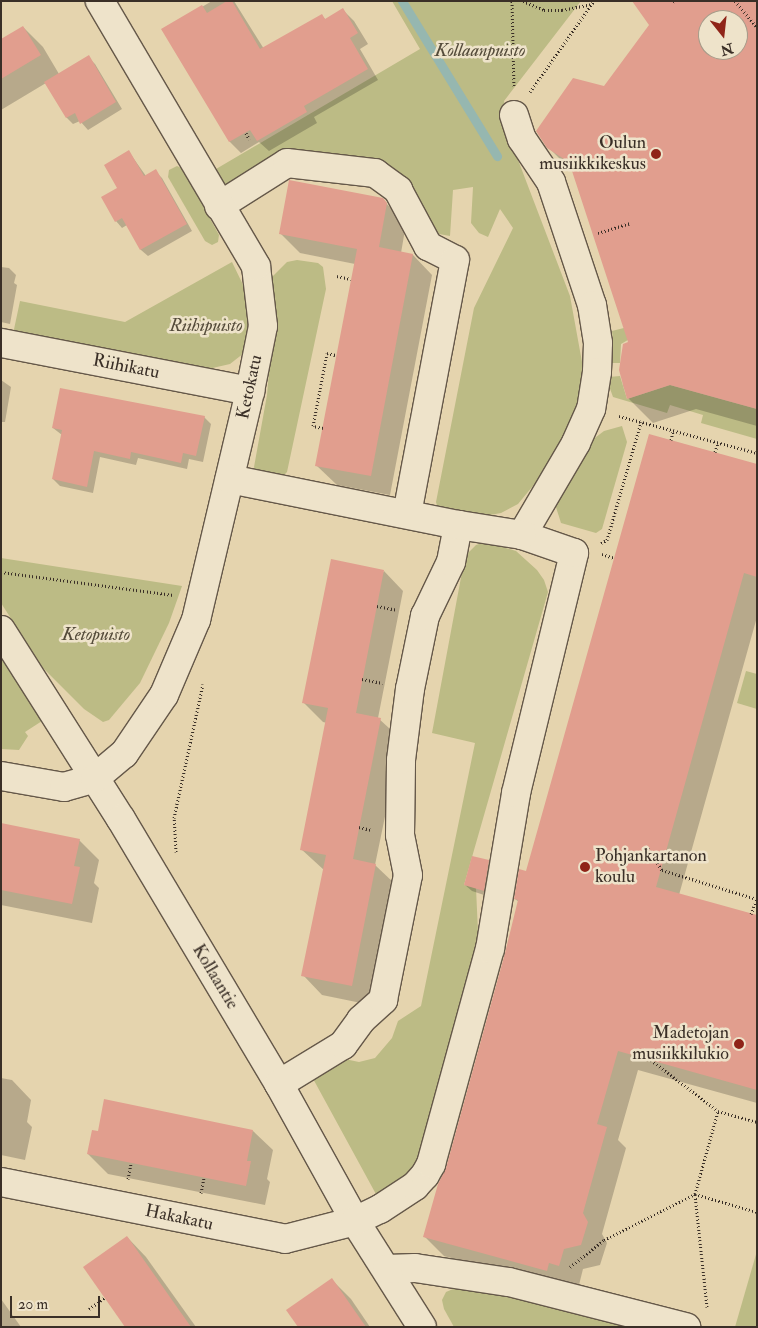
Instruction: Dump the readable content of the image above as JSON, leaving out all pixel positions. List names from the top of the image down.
{
  "streets": {
    "street": [
      "Riihikatu",
      "Ketokatu",
      "Kollaantie",
      "Hakakatu"
    ]
  },
  "crossings": [
    ["Riihikatu", "Ketokatu"],
    ["Ketokatu", "Kollaantie"],
    ["Kollaantie", "Hakakatu"]
  ],
  "parks": ["Kollaanpuisto", "Riihipuisto", "Ketopuisto"],
  "places": ["Oulun musiikkikeskus", "Pohjankartanon koulu", "Madetojan musiikkilukio"],
  "scale_bar": "20 m",
  "north": "bottom"
}
